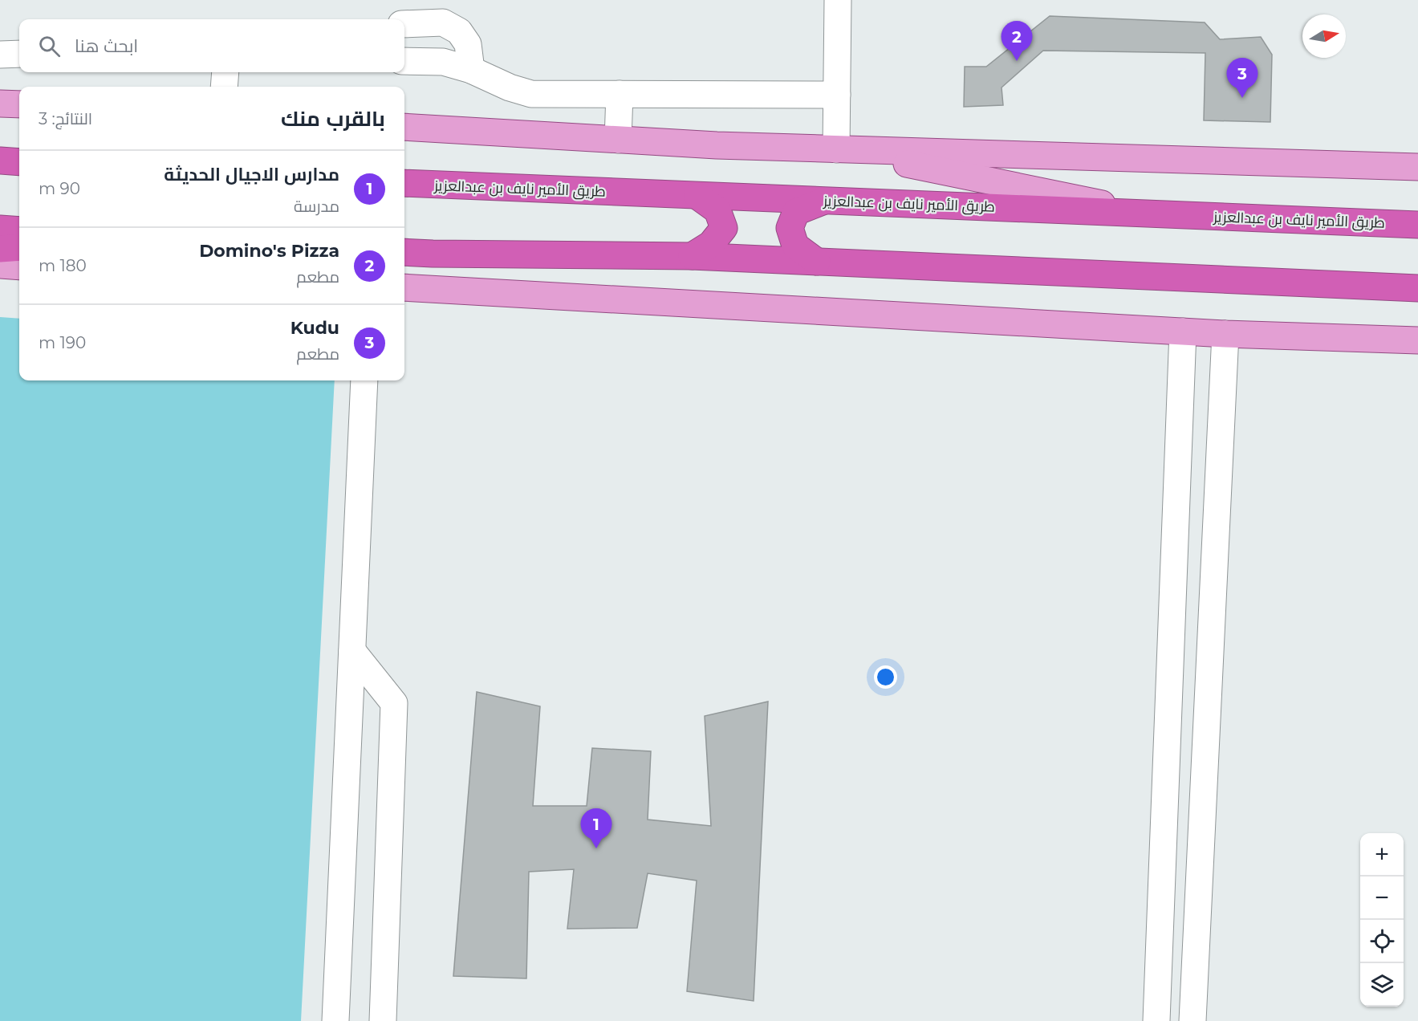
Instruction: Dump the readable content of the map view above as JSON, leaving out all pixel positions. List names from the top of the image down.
{
  "streets": {
    "highway": ["طريق الأمير نايف بن عبدالعزيز"]
  },
  "north": "right",
  "page": {
    "search": "ابحث هنا",
    "pins": ["2", "3", "1"],
    "heading": ["بالقرب منك", "النتائج: 3"],
    "list": [
      {
        "mark": "1",
        "name": "مدارس الاجيال الحديثة",
        "note": "مدرسة",
        "value": "90 m"
      },
      {
        "mark": "2",
        "name": "Domino's Pizza",
        "note": "مطعم",
        "value": "180 m"
      },
      {
        "mark": "3",
        "name": "Kudu",
        "note": "مطعم",
        "value": "190 m"
      }
    ],
    "map_buttons": ["+", "−"]
  }
}
